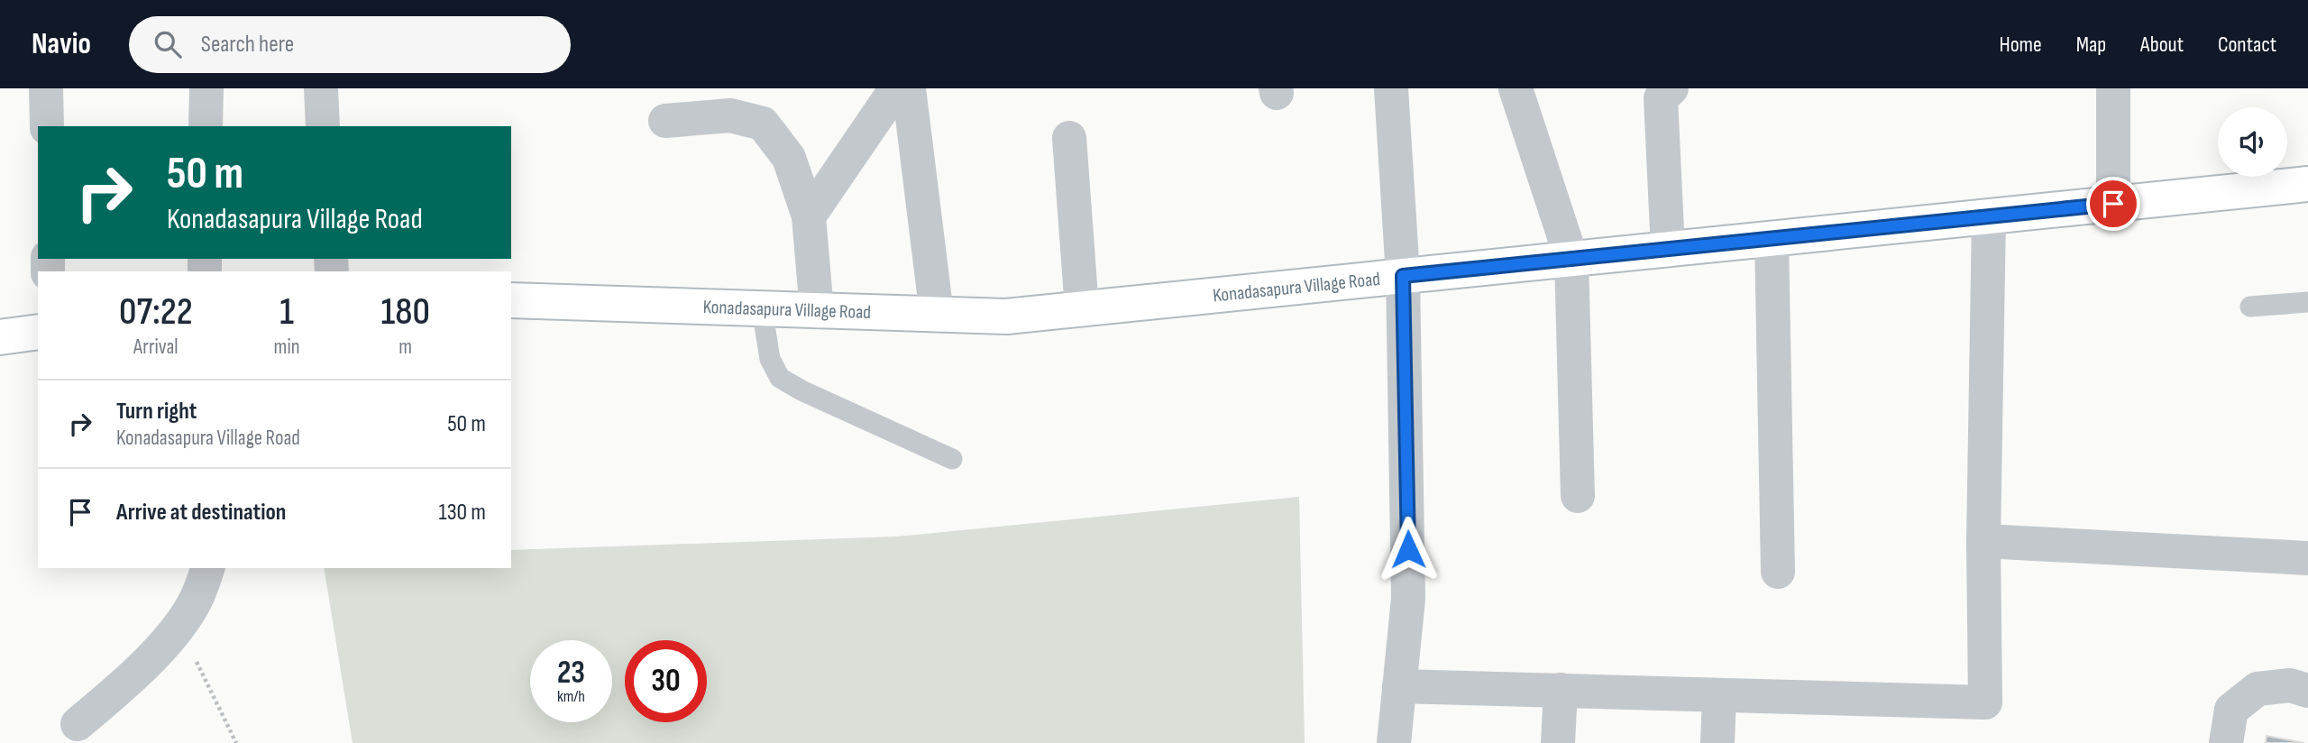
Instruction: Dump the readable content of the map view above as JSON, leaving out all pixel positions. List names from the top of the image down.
{
  "streets": {
    "street": ["Konadasapura Village Road"]
  },
  "page": {
    "header": "Navio",
    "search": "Search here",
    "nav": [
      "Home",
      "Map",
      "About",
      "Contact"
    ],
    "turn": ["50 m", "Konadasapura Village Road"],
    "eta": [
      "07:22",
      "Arrival",
      "1",
      "min",
      "180",
      "m"
    ],
    "list": [
      {
        "name": "Turn right",
        "note": "Konadasapura Village Road",
        "value": "50 m"
      },
      {
        "name": "Arrive at destination",
        "value": "130 m"
      }
    ],
    "speed": "23 km/h",
    "limit": "30"
  }
}
